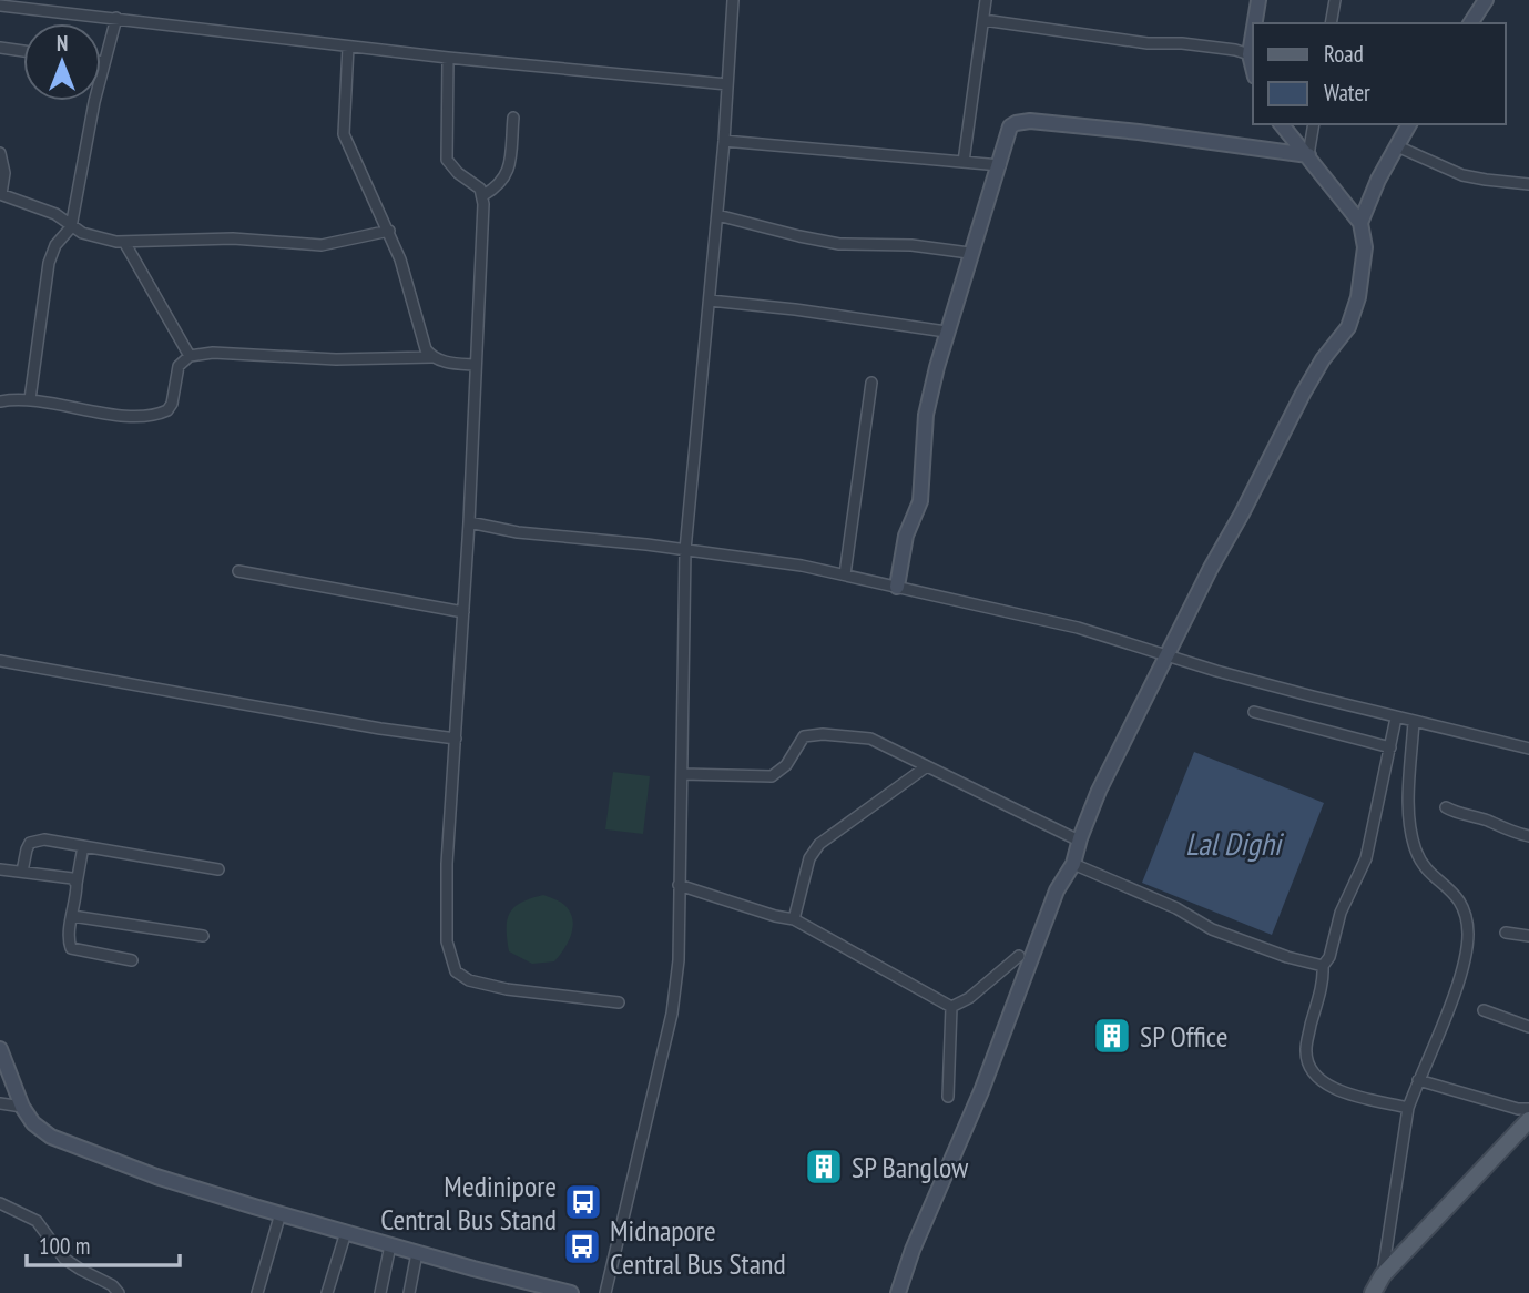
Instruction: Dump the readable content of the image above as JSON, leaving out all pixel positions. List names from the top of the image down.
{
  "water": ["Lal Dighi"],
  "places": {
    "building": ["SP Office", "SP Banglow"],
    "bus stop": ["Medinipore Central Bus Stand", "Midnapore Central Bus Stand"]
  },
  "legend": ["Road", "Water"],
  "scale_bar": "100 m",
  "north": "top"
}
